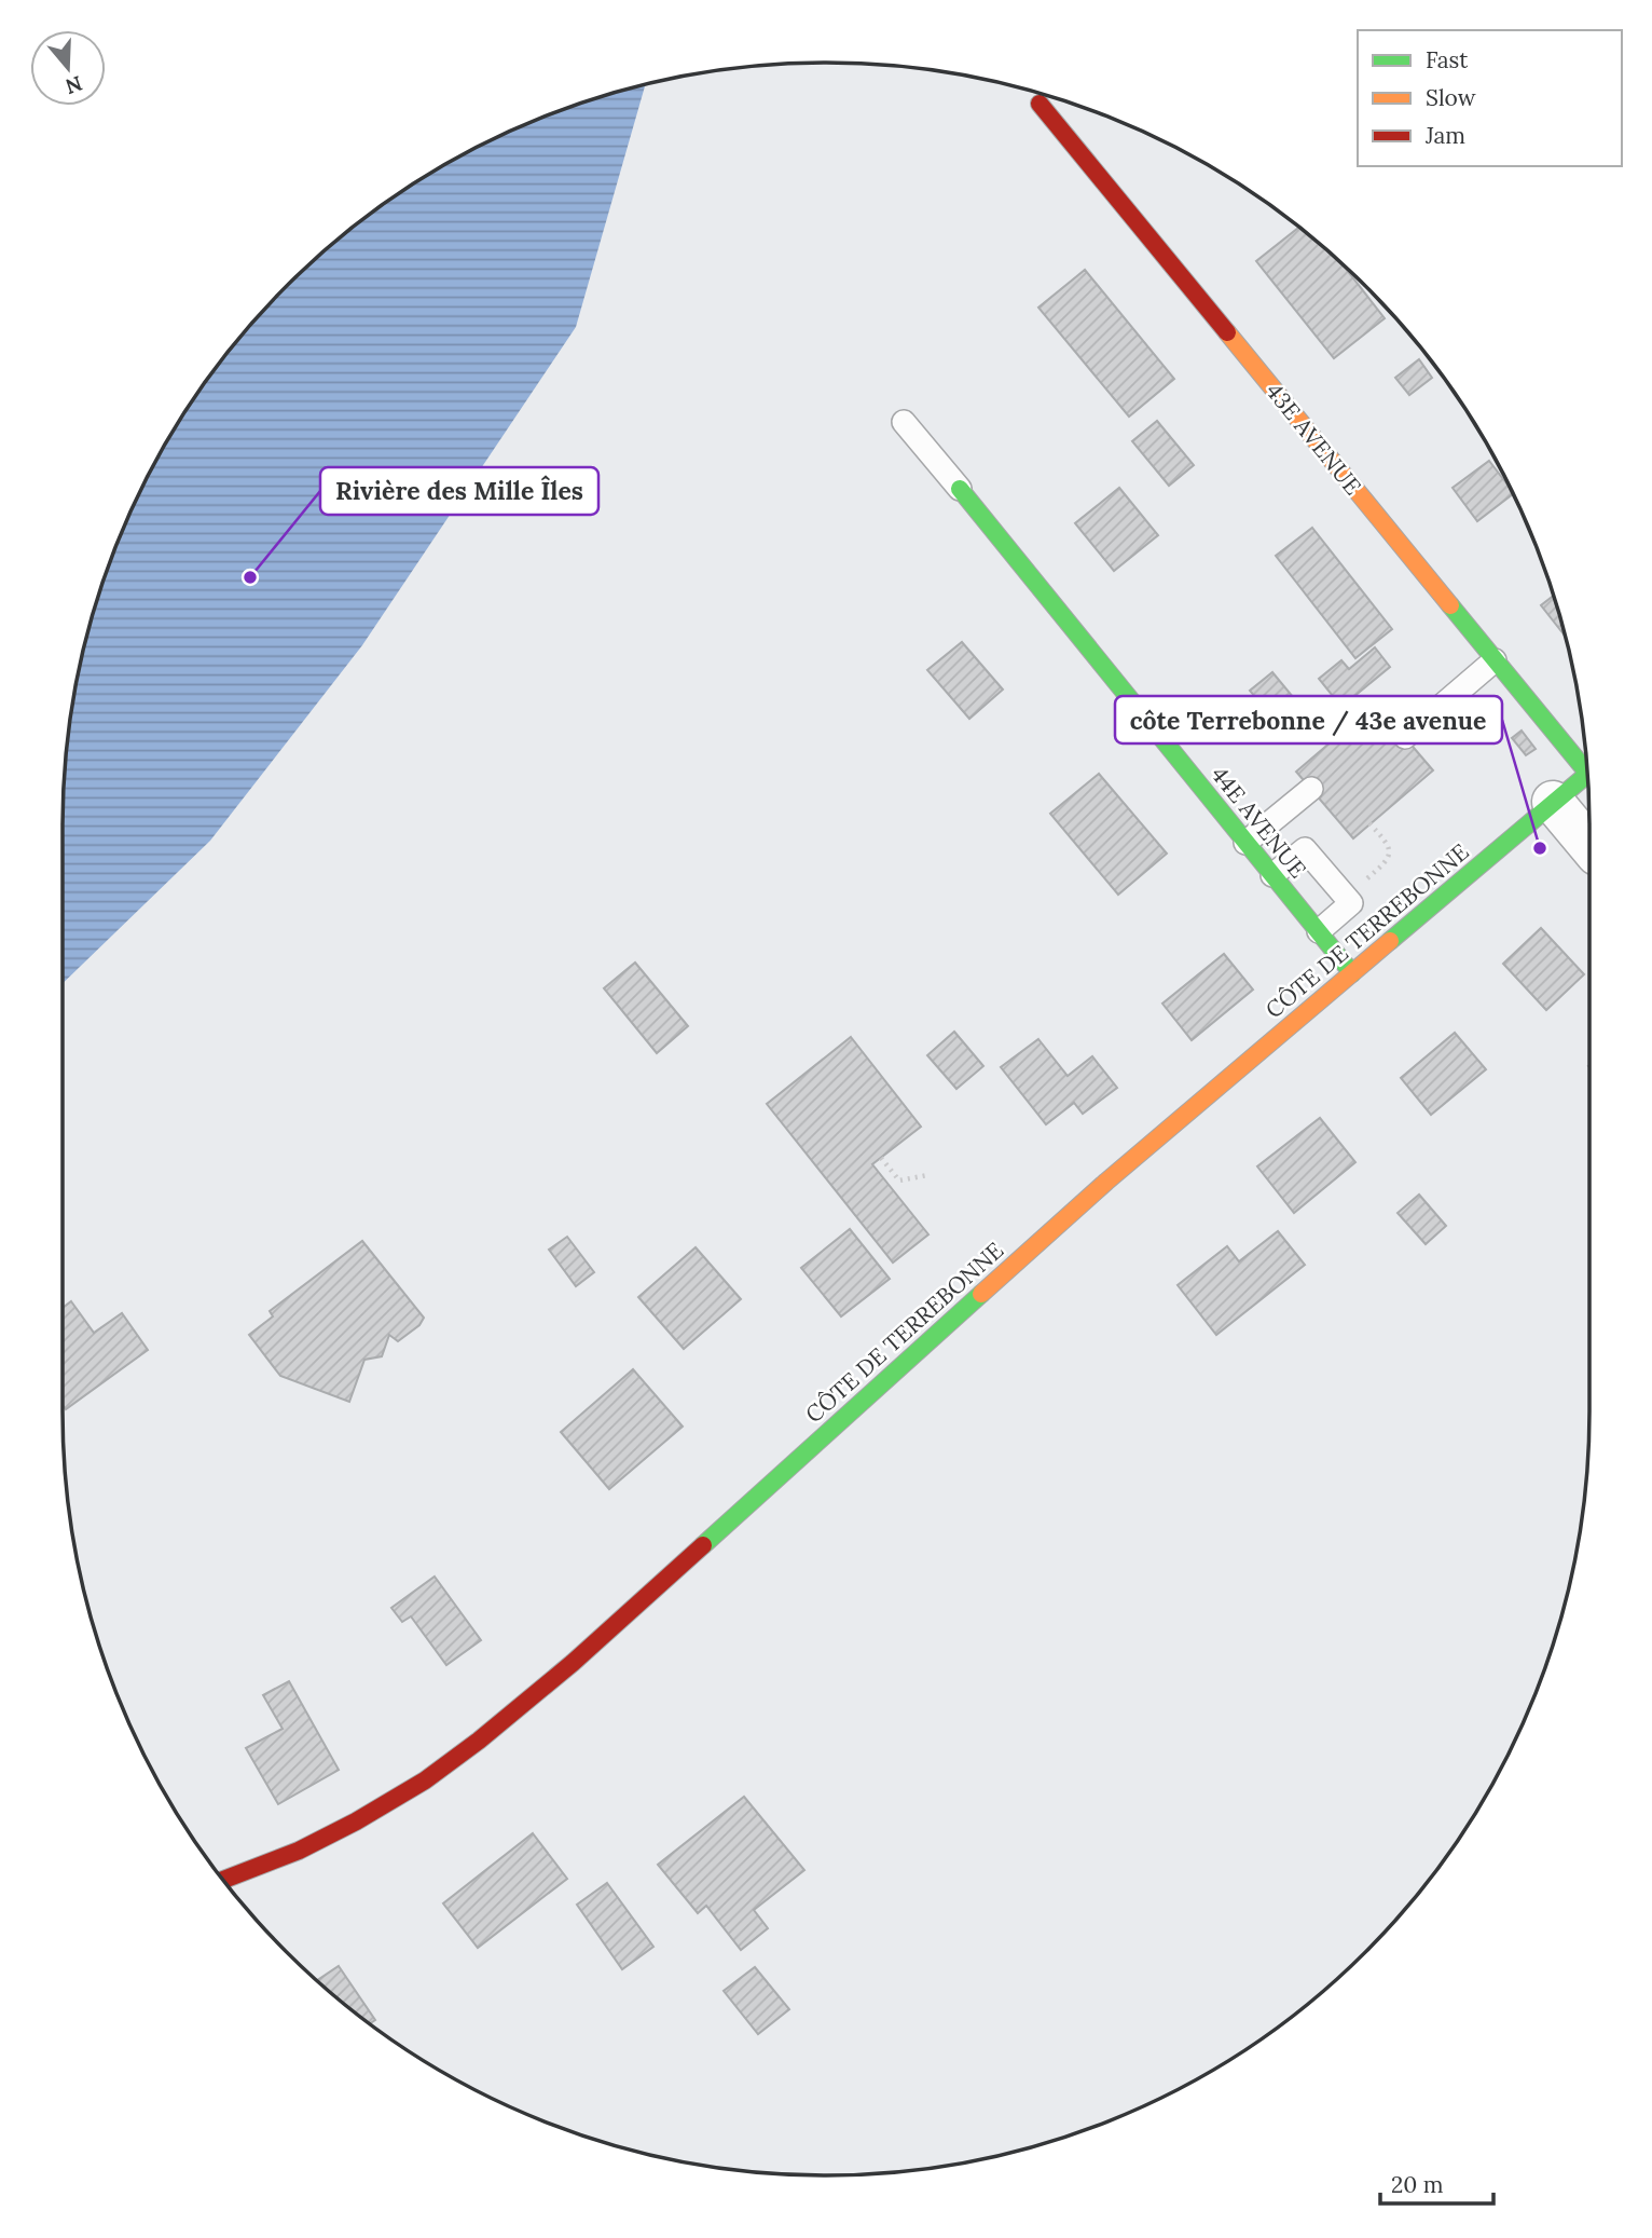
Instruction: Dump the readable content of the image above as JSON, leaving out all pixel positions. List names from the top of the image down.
{
  "streets": {
    "main road": ["43E AVENUE", "44E AVENUE", "CÔTE DE TERREBONNE"]
  },
  "crossings": [
    ["44E AVENUE", "CÔTE DE TERREBONNE"]
  ],
  "places": ["Rivière des Mille Îles", "côte Terrebonne / 43e avenue"],
  "legend": ["Fast", "Slow", "Jam"],
  "scale_bar": "20 m",
  "north": "bottom"
}
